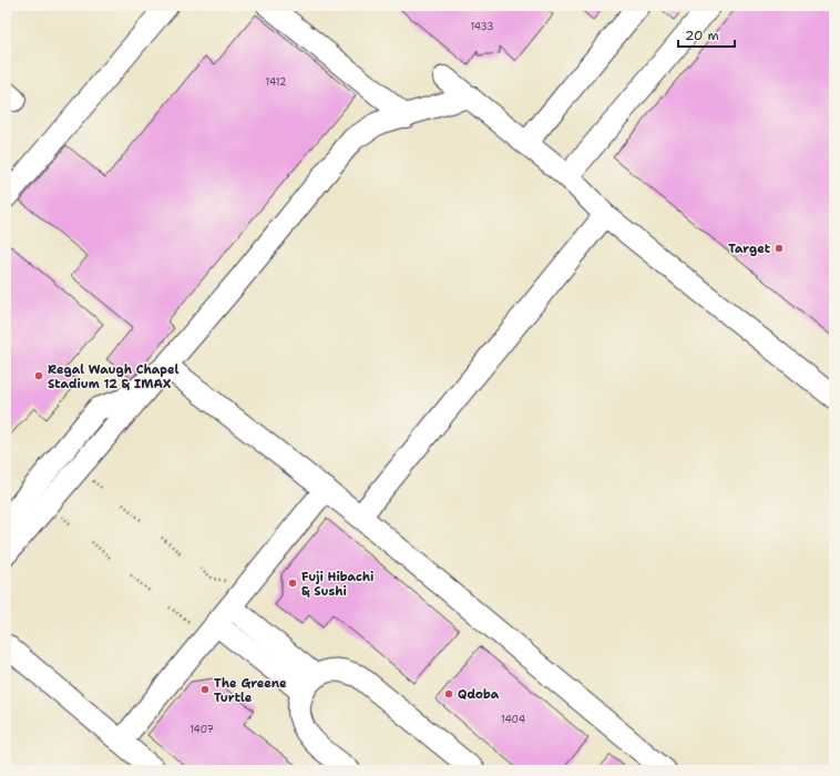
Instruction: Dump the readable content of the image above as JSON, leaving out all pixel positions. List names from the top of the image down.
{
  "places": [
    "Target",
    "Regal Waugh Chapel Stadium 12 & IMAX",
    "Fuji Hibachi & Sushi",
    "The Greene Turtle",
    "Qdoba"
  ],
  "house_numbers": [
    "1433",
    "1412",
    "1404",
    "1407"
  ],
  "scale_bar": "20 m"
}
